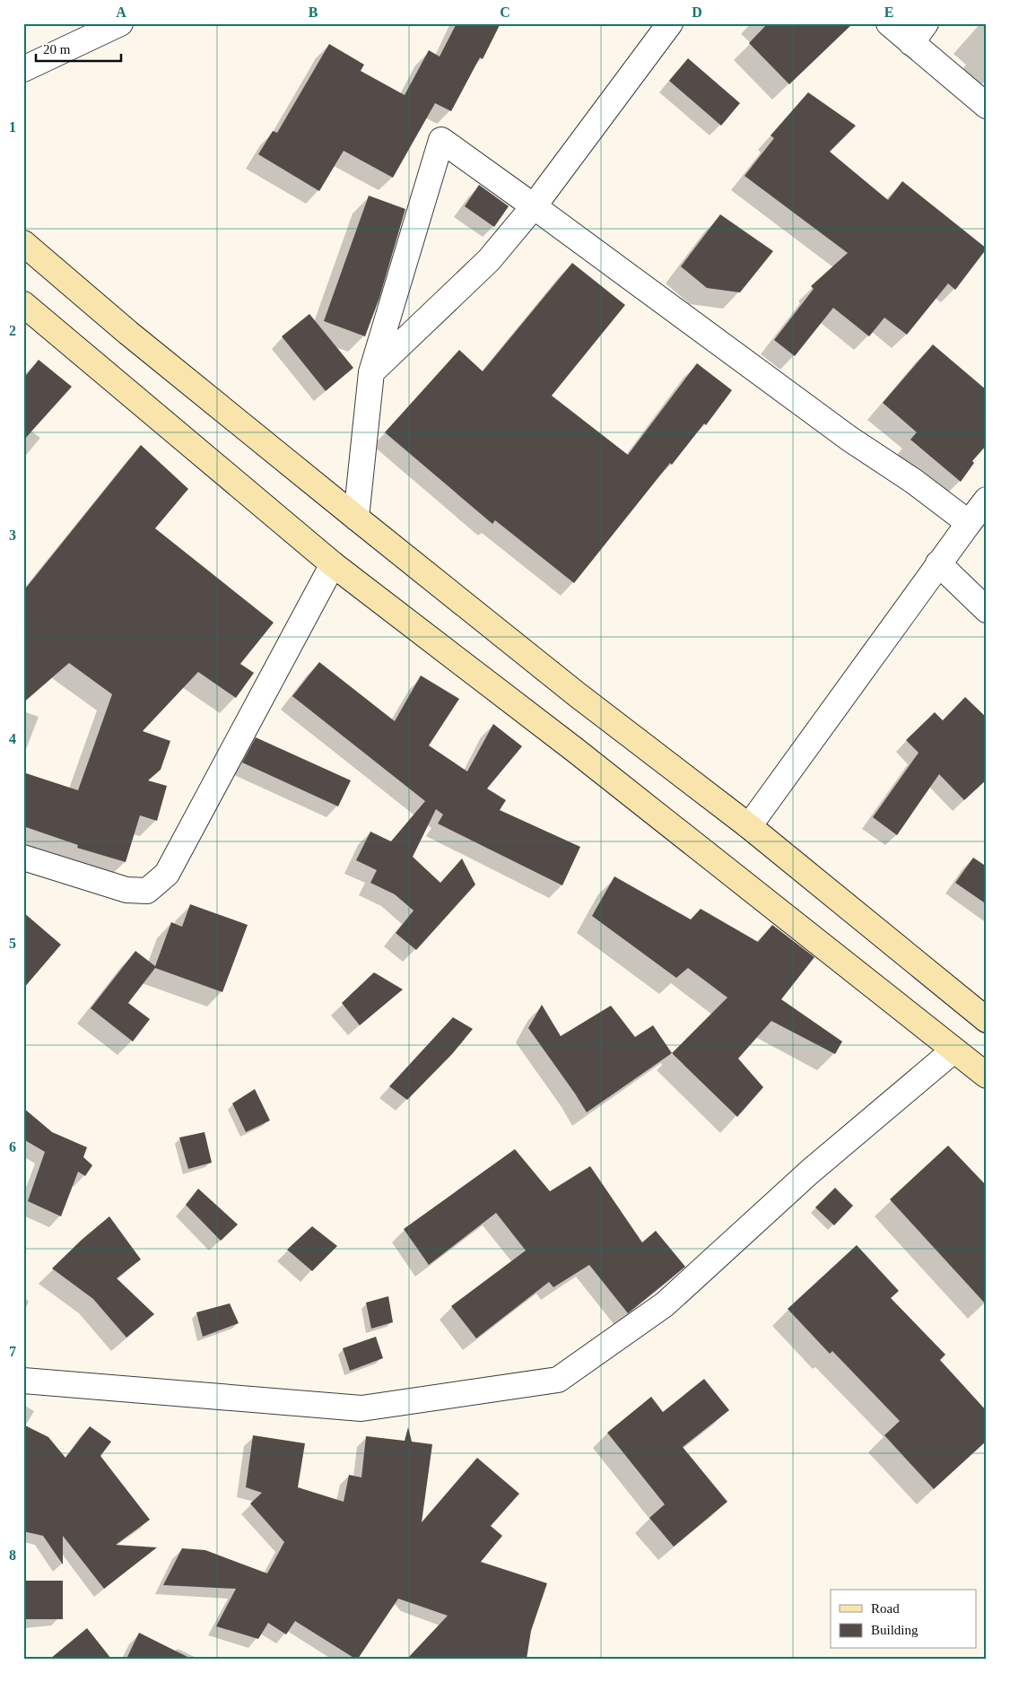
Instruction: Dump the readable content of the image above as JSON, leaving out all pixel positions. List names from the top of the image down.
{
  "legend": ["Road", "Building"],
  "scale_bar": "20 m",
  "grid": {
    "columns": [
      "A",
      "B",
      "C",
      "D",
      "E"
    ],
    "rows": [
      "1",
      "2",
      "3",
      "4",
      "5",
      "6",
      "7",
      "8"
    ]
  }
}
